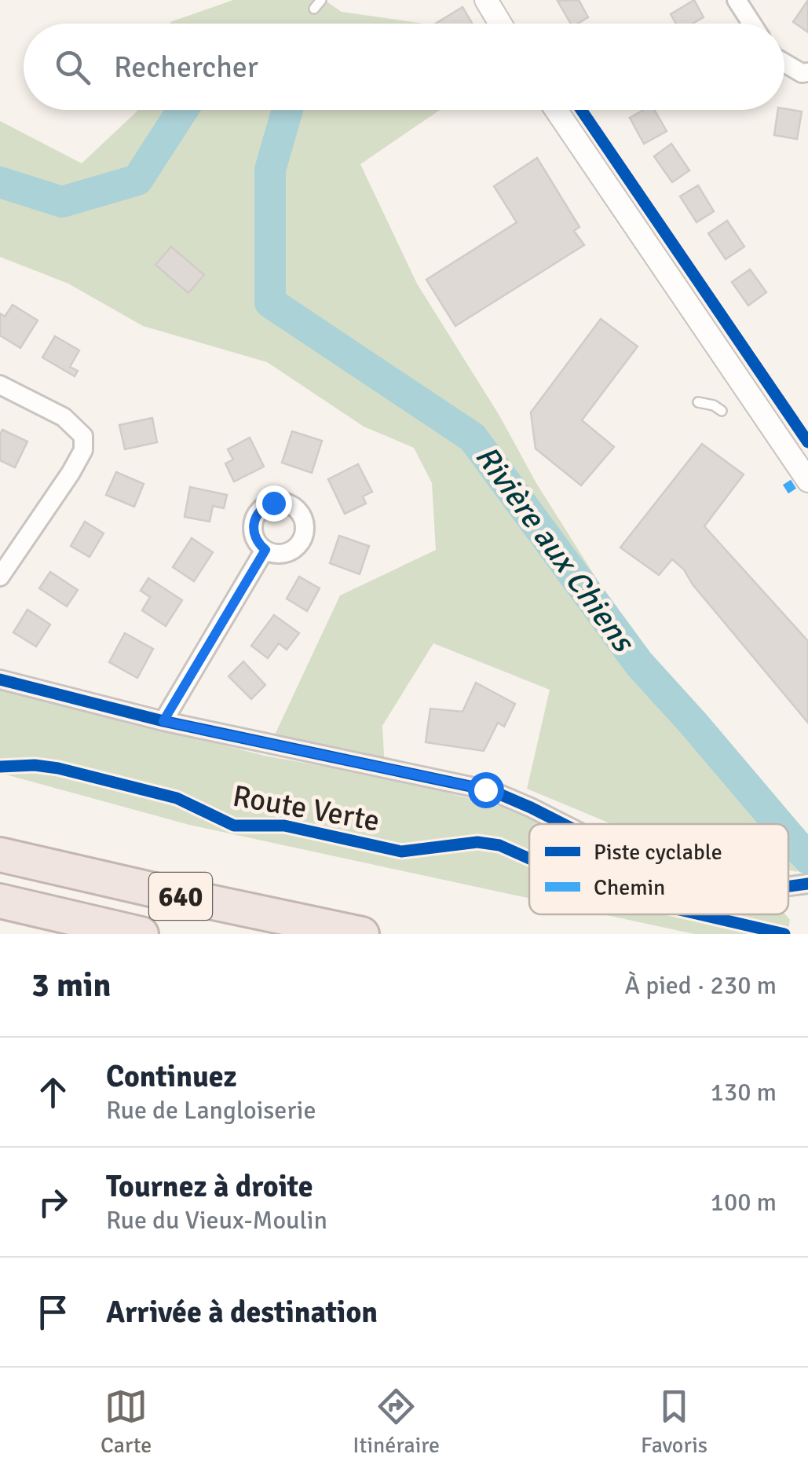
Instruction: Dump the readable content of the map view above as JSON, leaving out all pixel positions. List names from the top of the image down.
{
  "streets": {
    "highway": ["640"],
    "cycle path": ["Route Verte"]
  },
  "water": ["Rivière aux Chiens"],
  "legend": ["Piste cyclable", "Chemin"],
  "page": {
    "search": "Rechercher",
    "heading": ["3 min", "À pied · 230 m"],
    "list": [
      ["Continuez", "Rue de Langloiserie", "130 m"],
      ["Tournez à droite", "Rue du Vieux-Moulin", "100 m"],
      "Arrivée à destination"
    ],
    "nav": ["Carte", "Itinéraire", "Favoris"]
  }
}
